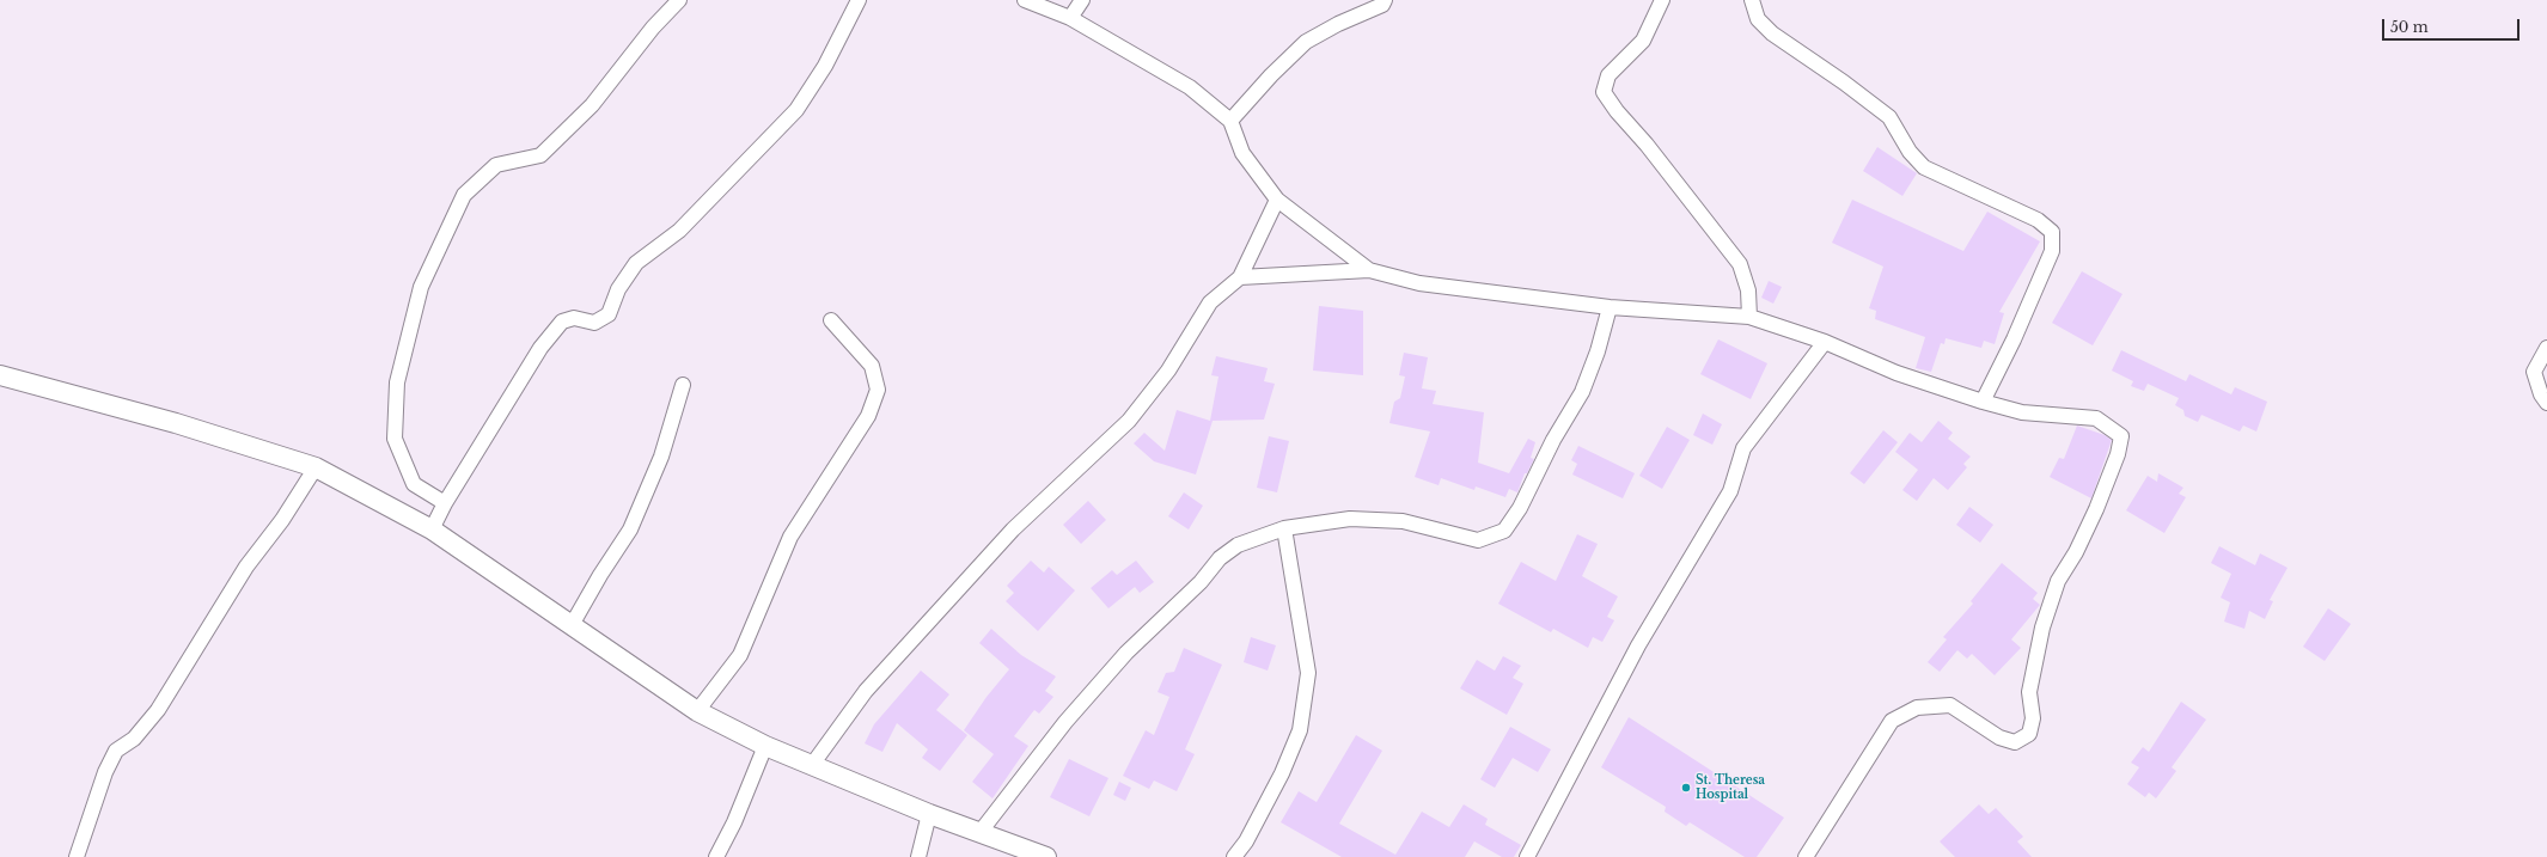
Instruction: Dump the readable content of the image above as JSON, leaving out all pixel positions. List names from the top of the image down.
{
  "places": ["St. Theresa Hospital"],
  "scale_bar": "50 m"
}
